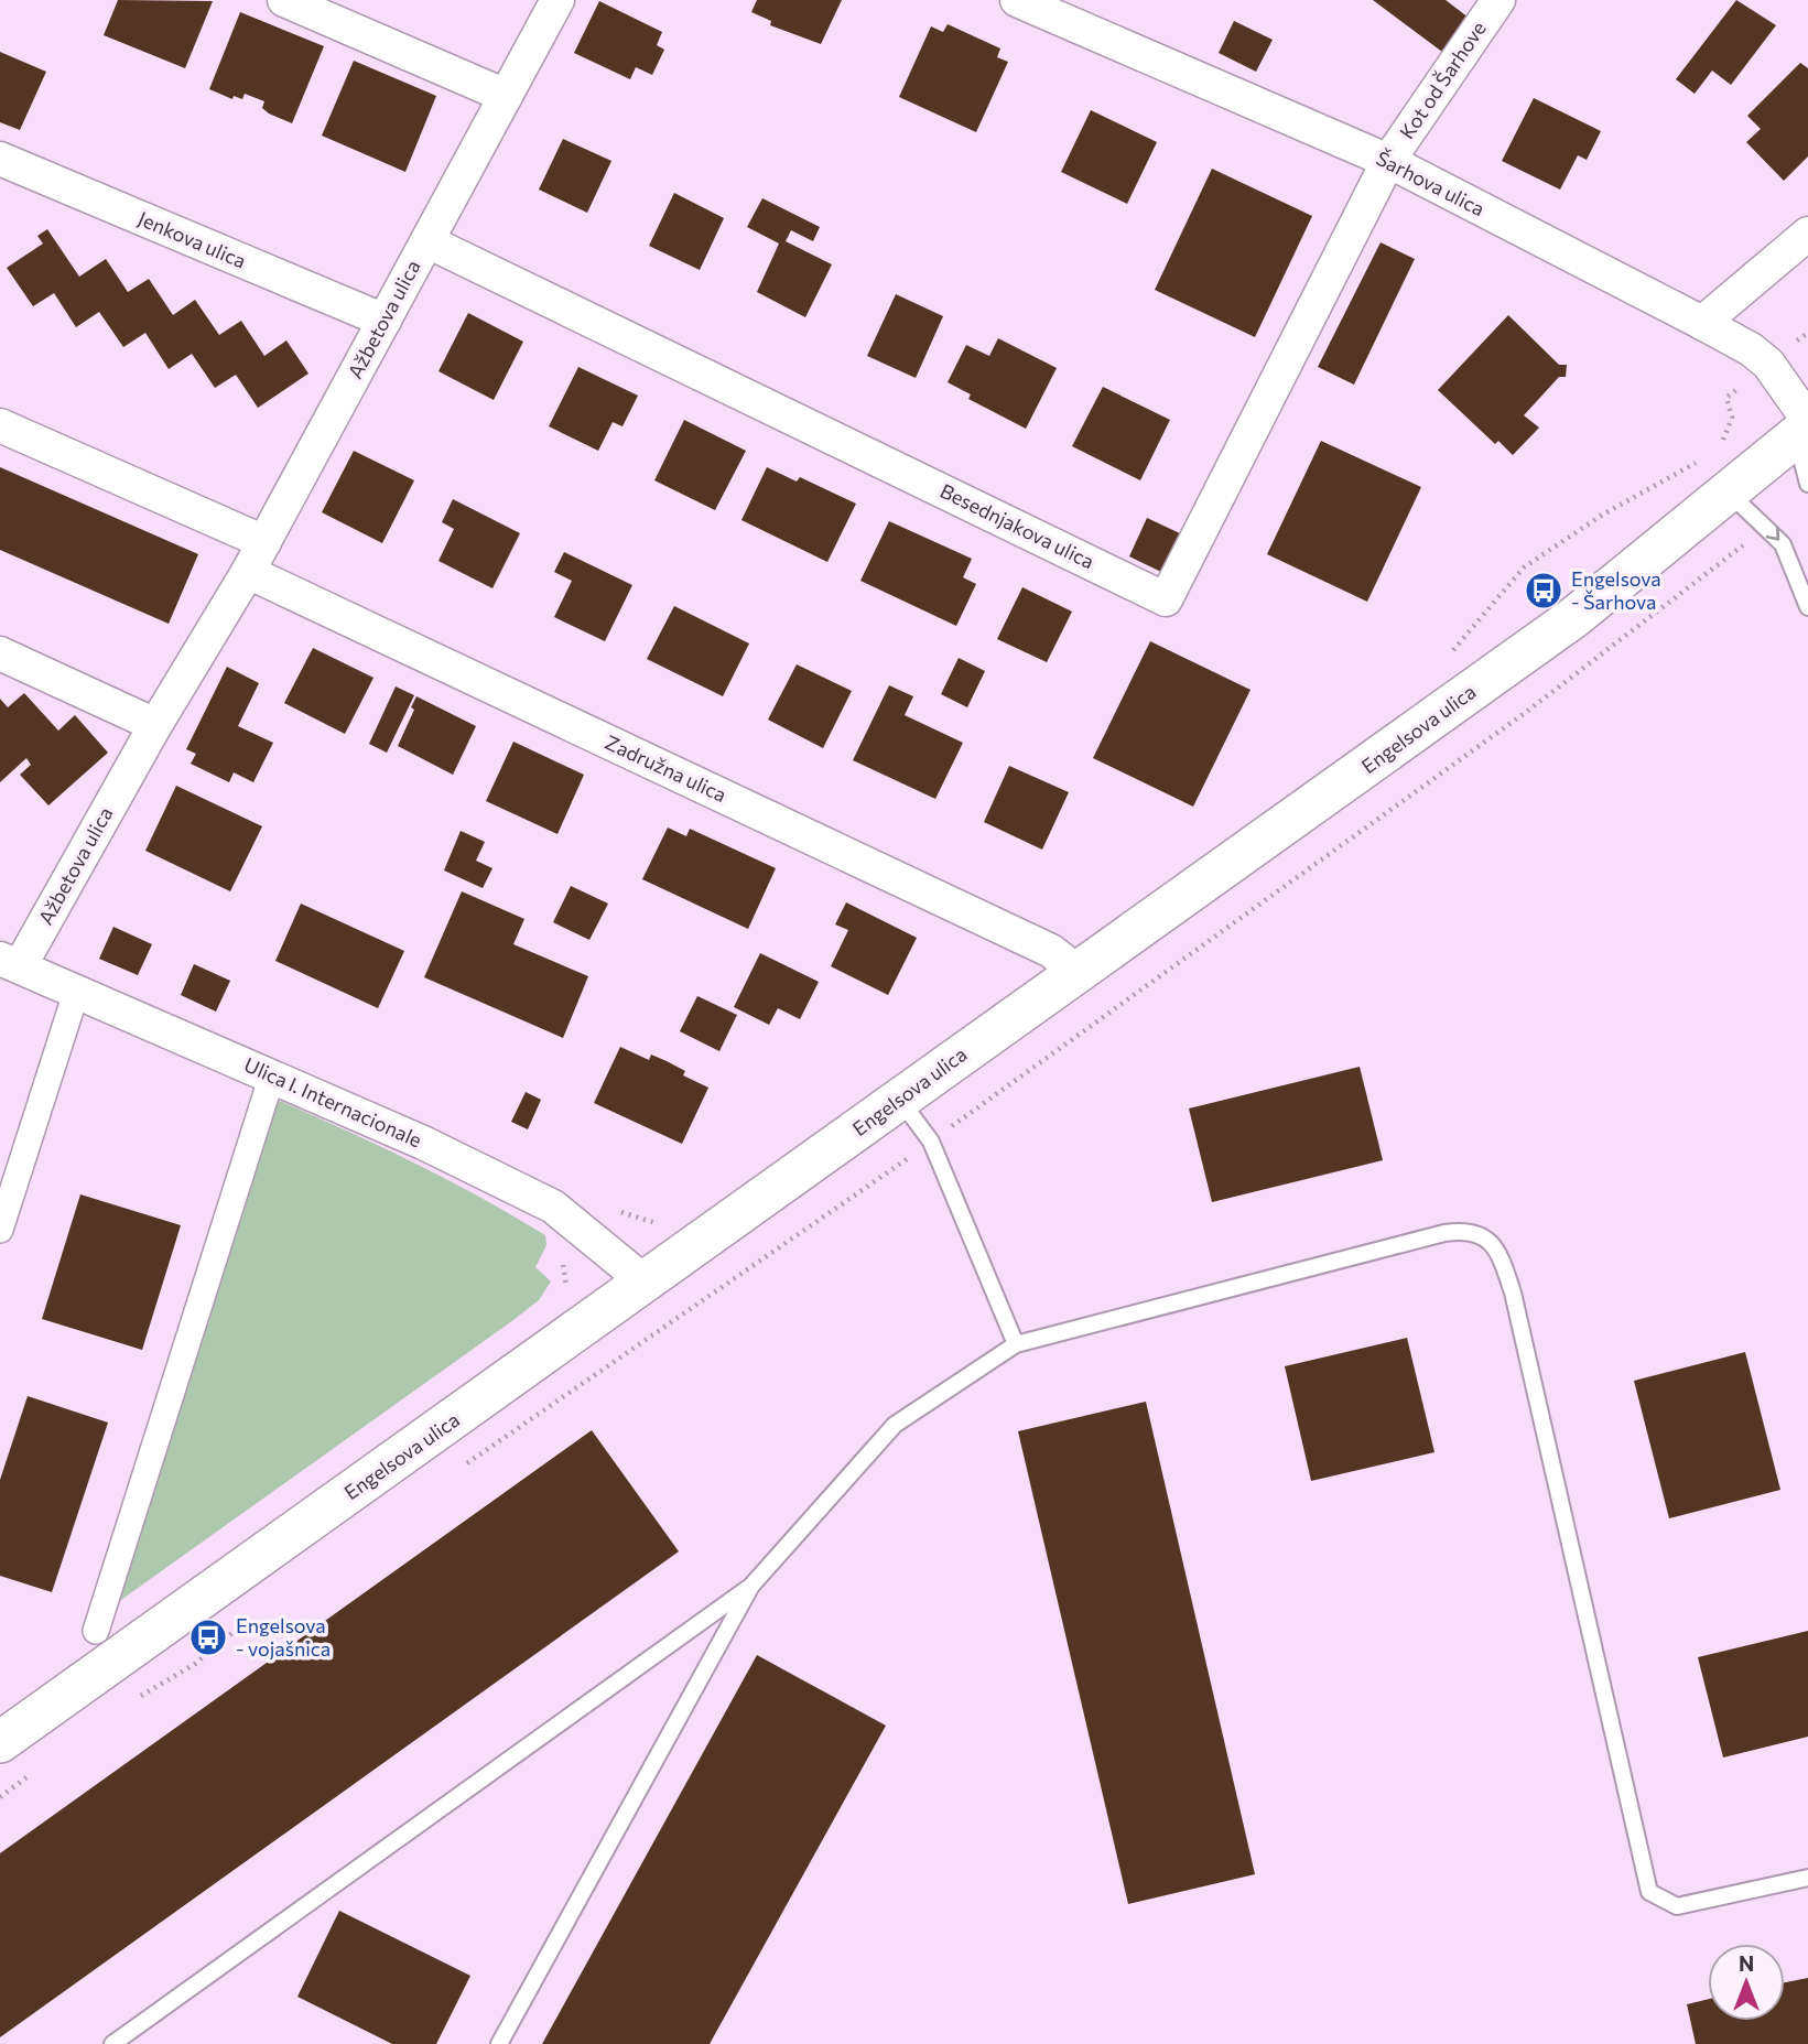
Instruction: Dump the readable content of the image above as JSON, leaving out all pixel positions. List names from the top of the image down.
{
  "streets": {
    "street": [
      "Kot od Šarhove",
      "Šarhova ulica",
      "Jenkova ulica",
      "Ažbetova ulica",
      "Besednjakova ulica",
      "Engelsova ulica",
      "Zadružna ulica",
      "Ulica I. Internacionale"
    ]
  },
  "crossings": [
    ["Kot od Šarhove", "Šarhova ulica"],
    ["Kot od Šarhove", "Besednjakova ulica"],
    ["Šarhova ulica", "Besednjakova ulica"],
    ["Šarhova ulica", "Engelsova ulica"],
    ["Jenkova ulica", "Ažbetova ulica"],
    ["Ažbetova ulica", "Besednjakova ulica"],
    ["Ažbetova ulica", "Zadružna ulica"],
    ["Ažbetova ulica", "Ulica I. Internacionale"],
    ["Engelsova ulica", "Zadružna ulica"],
    ["Engelsova ulica", "Ulica I. Internacionale"]
  ],
  "places": {
    "bus stop": ["Engelsova - Šarhova", "Engelsova - vojašnica"]
  },
  "north": "top"
}
